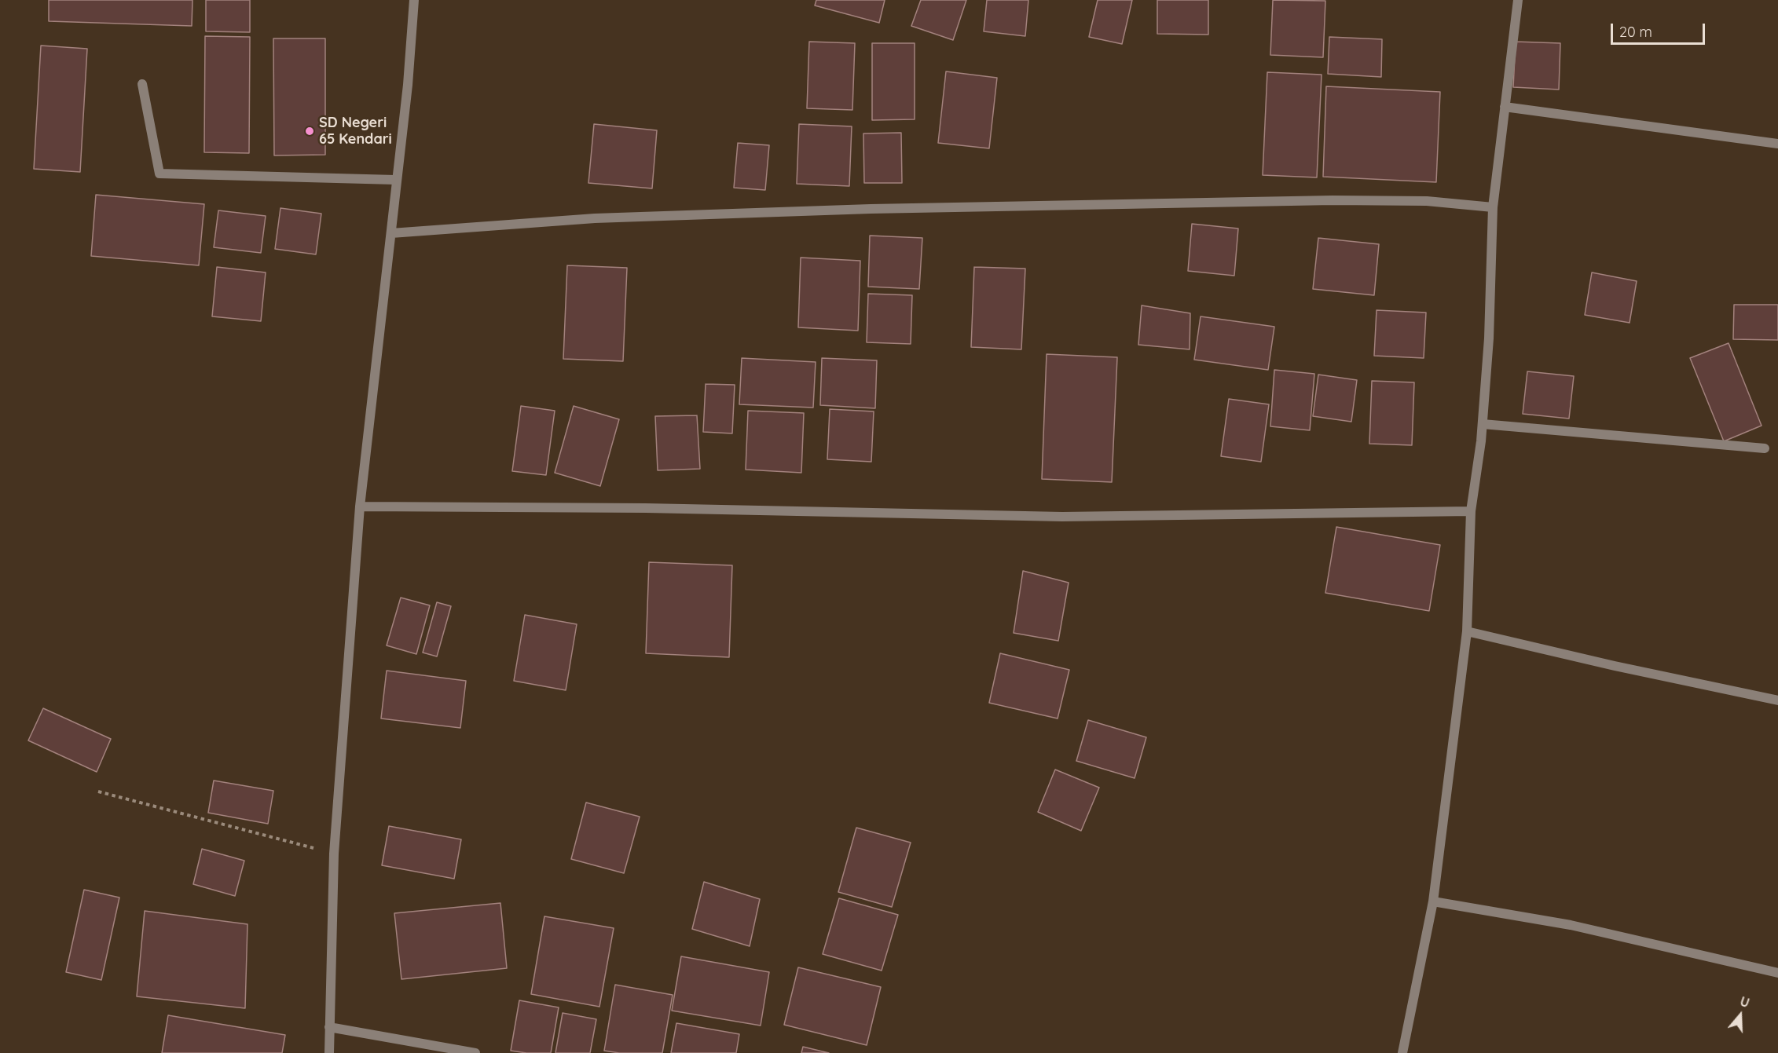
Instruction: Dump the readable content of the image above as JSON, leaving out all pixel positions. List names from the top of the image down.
{
  "places": ["SD Negeri 65 Kendari"],
  "scale_bar": "20 m",
  "north": "top"
}
